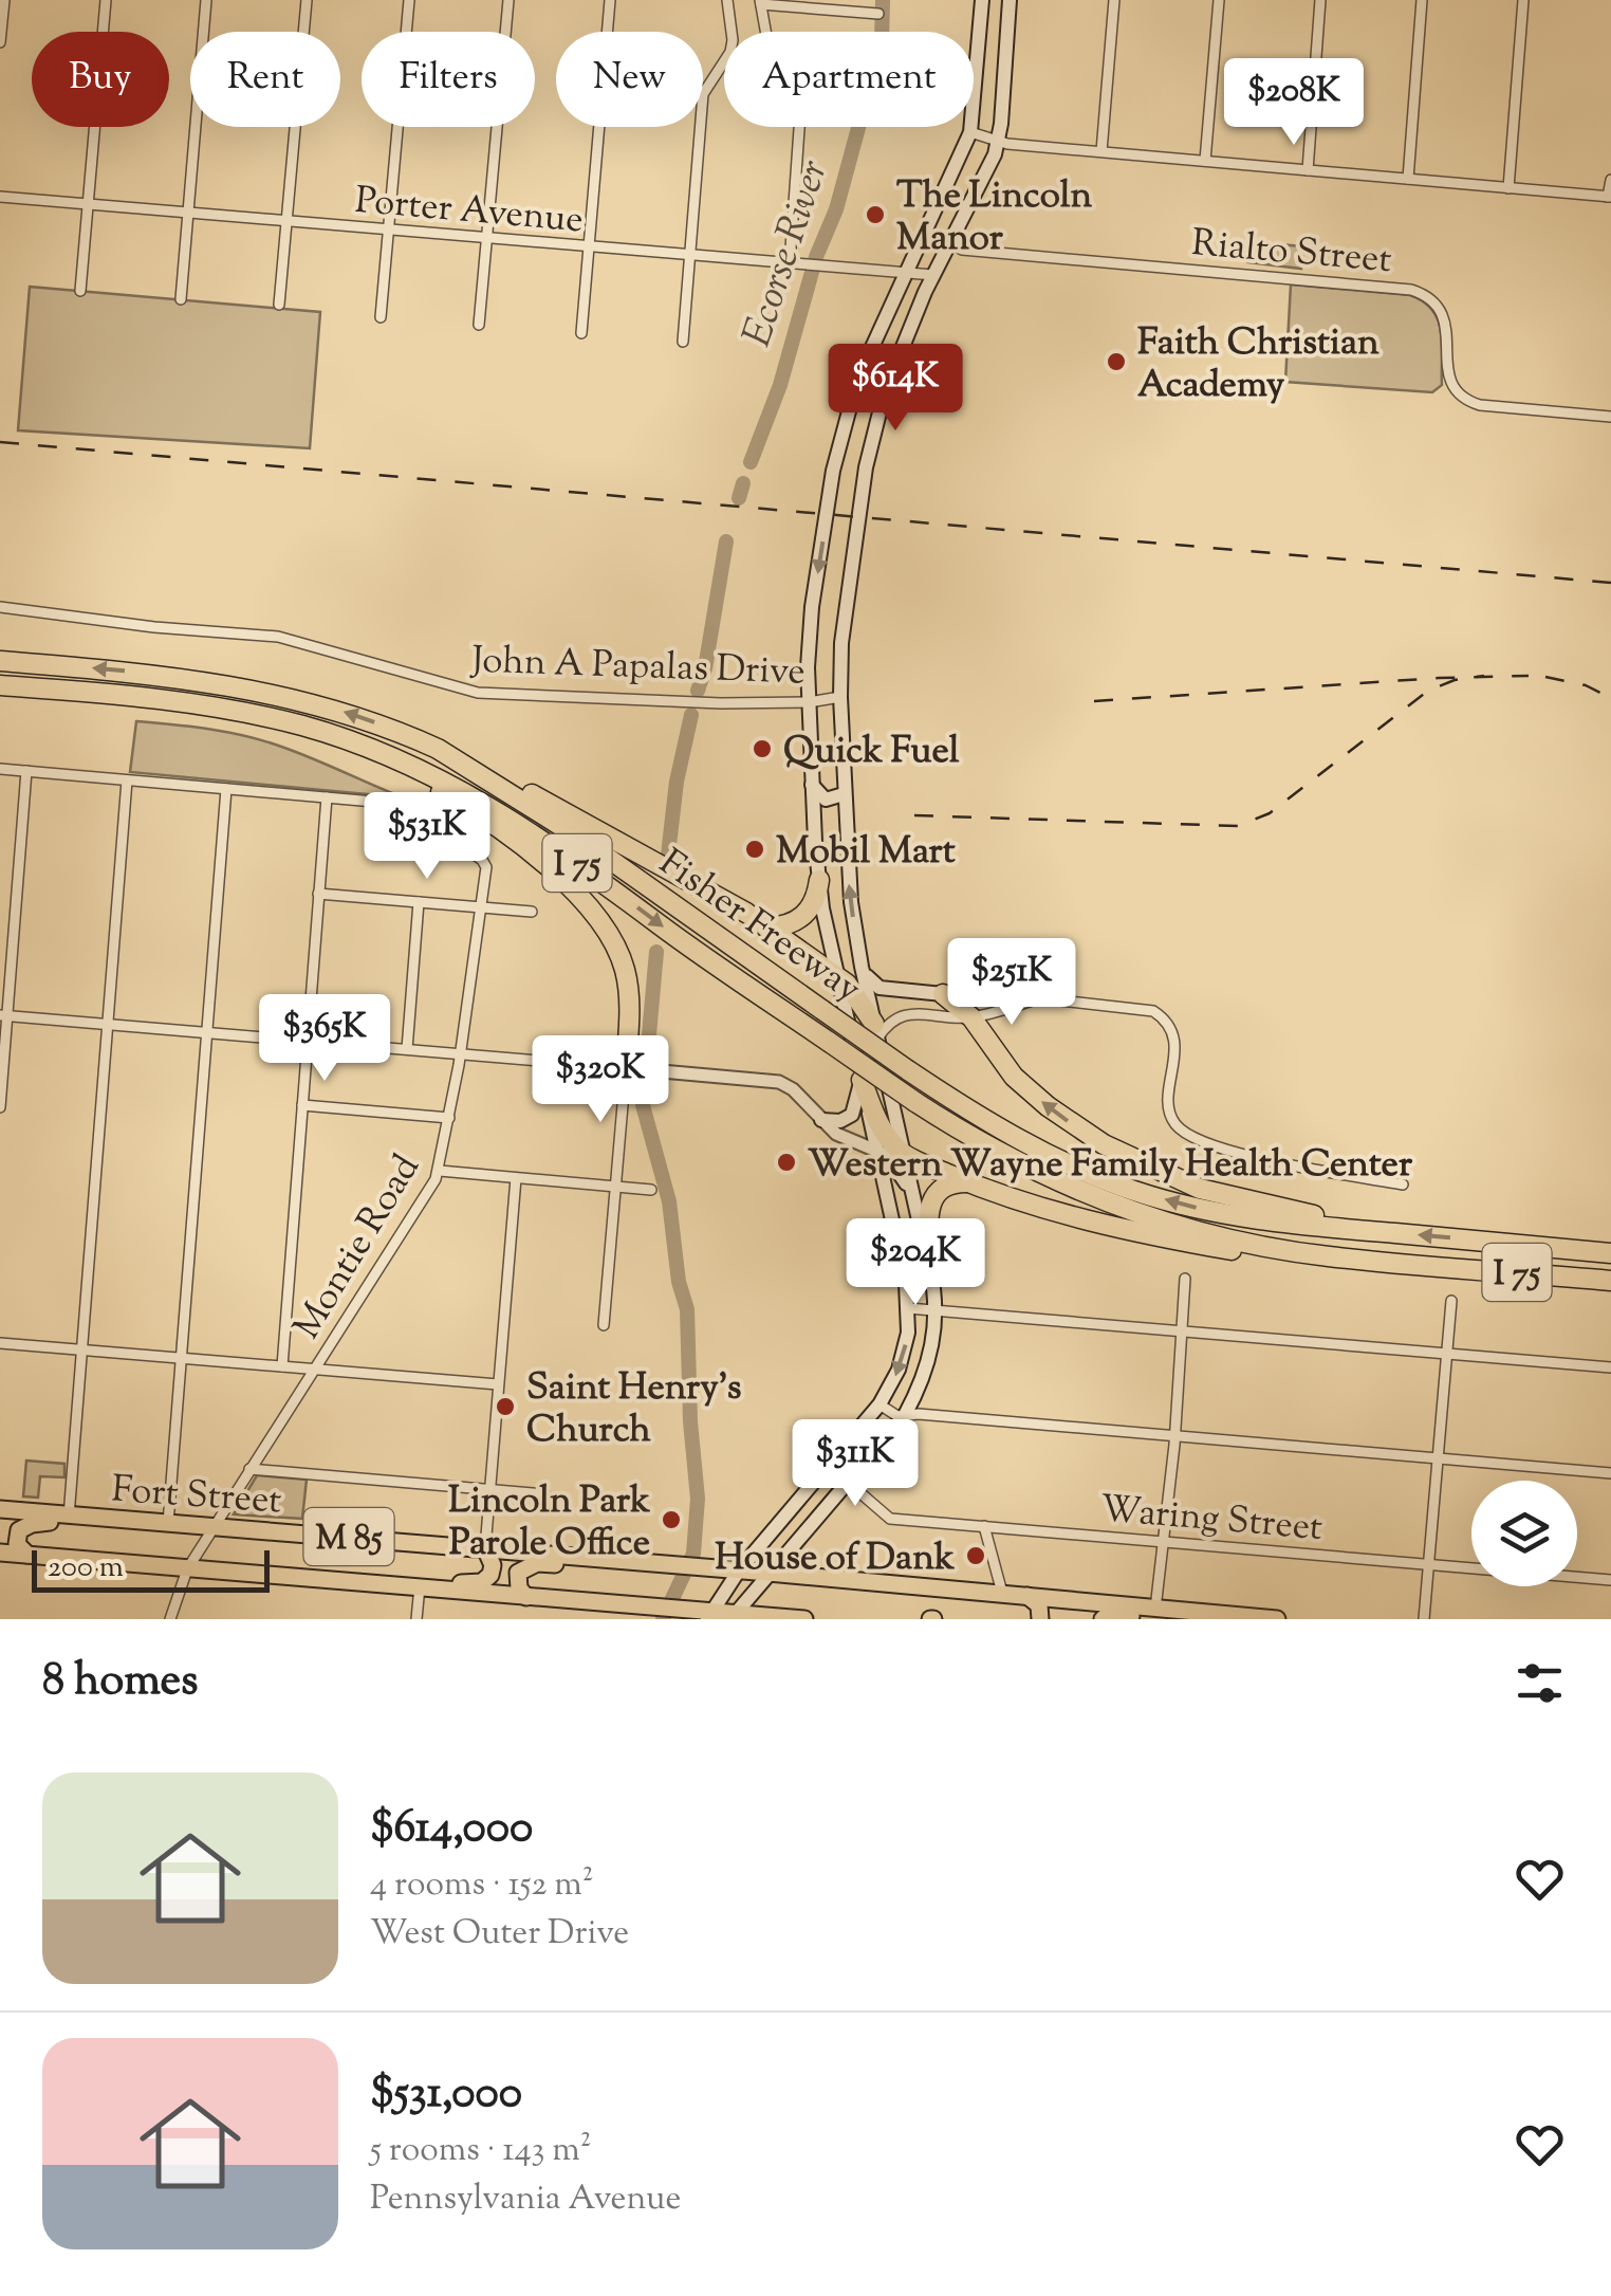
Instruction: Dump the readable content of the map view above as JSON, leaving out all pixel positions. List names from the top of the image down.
{
  "streets": {
    "highway": ["I 75", "Fisher Freeway"],
    "main road": ["Fort Street", "M 85"],
    "street": [
      "Porter Avenue",
      "Rialto Street",
      "John A Papalas Drive",
      "Montie Road",
      "Waring Street"
    ]
  },
  "crossings": [
    ["Montie Road", "Fort Street"],
    ["Fort Street", "M 85"]
  ],
  "water": ["Ecorse River"],
  "places": [
    "The Lincoln Manor",
    "Faith Christian Academy",
    "Quick Fuel",
    "Mobil Mart",
    "Western Wayne Family Health Center",
    "Saint Henry's Church",
    "Lincoln Park Parole Office",
    "House of Dank"
  ],
  "scale_bar": "200 m",
  "page": {
    "chip": [
      "Buy",
      "Rent",
      "Filters",
      "New",
      "Apartment"
    ],
    "price": [
      "$208K",
      "$614K",
      "$531K",
      "$251K",
      "$365K",
      "$320K",
      "$204K",
      "$311K"
    ],
    "scale": "200 m",
    "heading": "8 homes",
    "list": [
      {
        "name": "$614,000",
        "note": "4 rooms · 152 m² · West Outer Drive"
      },
      {
        "name": "$531,000",
        "note": "5 rooms · 143 m² · Pennsylvania Avenue"
      }
    ]
  }
}
